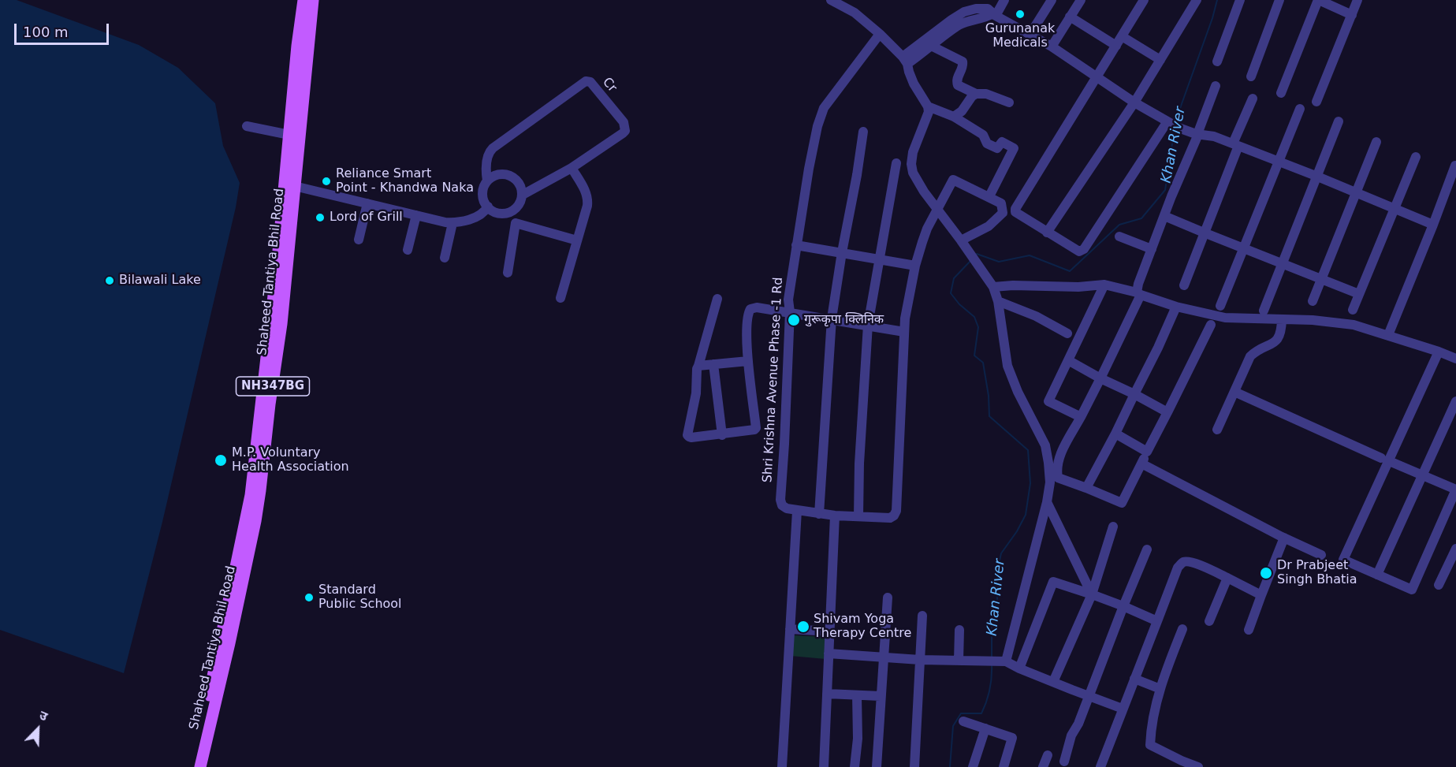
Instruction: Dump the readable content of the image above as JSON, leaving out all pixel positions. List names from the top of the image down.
{
  "streets": {
    "main road": ["Shaheed Tantiya Bhil Road", "NH347BG"],
    "street": ["Cr", "Shri Krishna Avenue Phase -1 Rd"]
  },
  "water": ["Khan River"],
  "places": [
    "Gurunanak Medicals",
    "Reliance Smart Point - Khandwa Naka",
    "Lord of Grill",
    "Bilawali Lake",
    "गुरूकृपा क्लिनिक",
    "M.P. Voluntary Health Association",
    "Dr Prabjeet Singh Bhatia",
    "Standard Public School",
    "Shivam Yoga Therapy Centre"
  ],
  "scale_bar": "100 m",
  "north": "top right"
}
